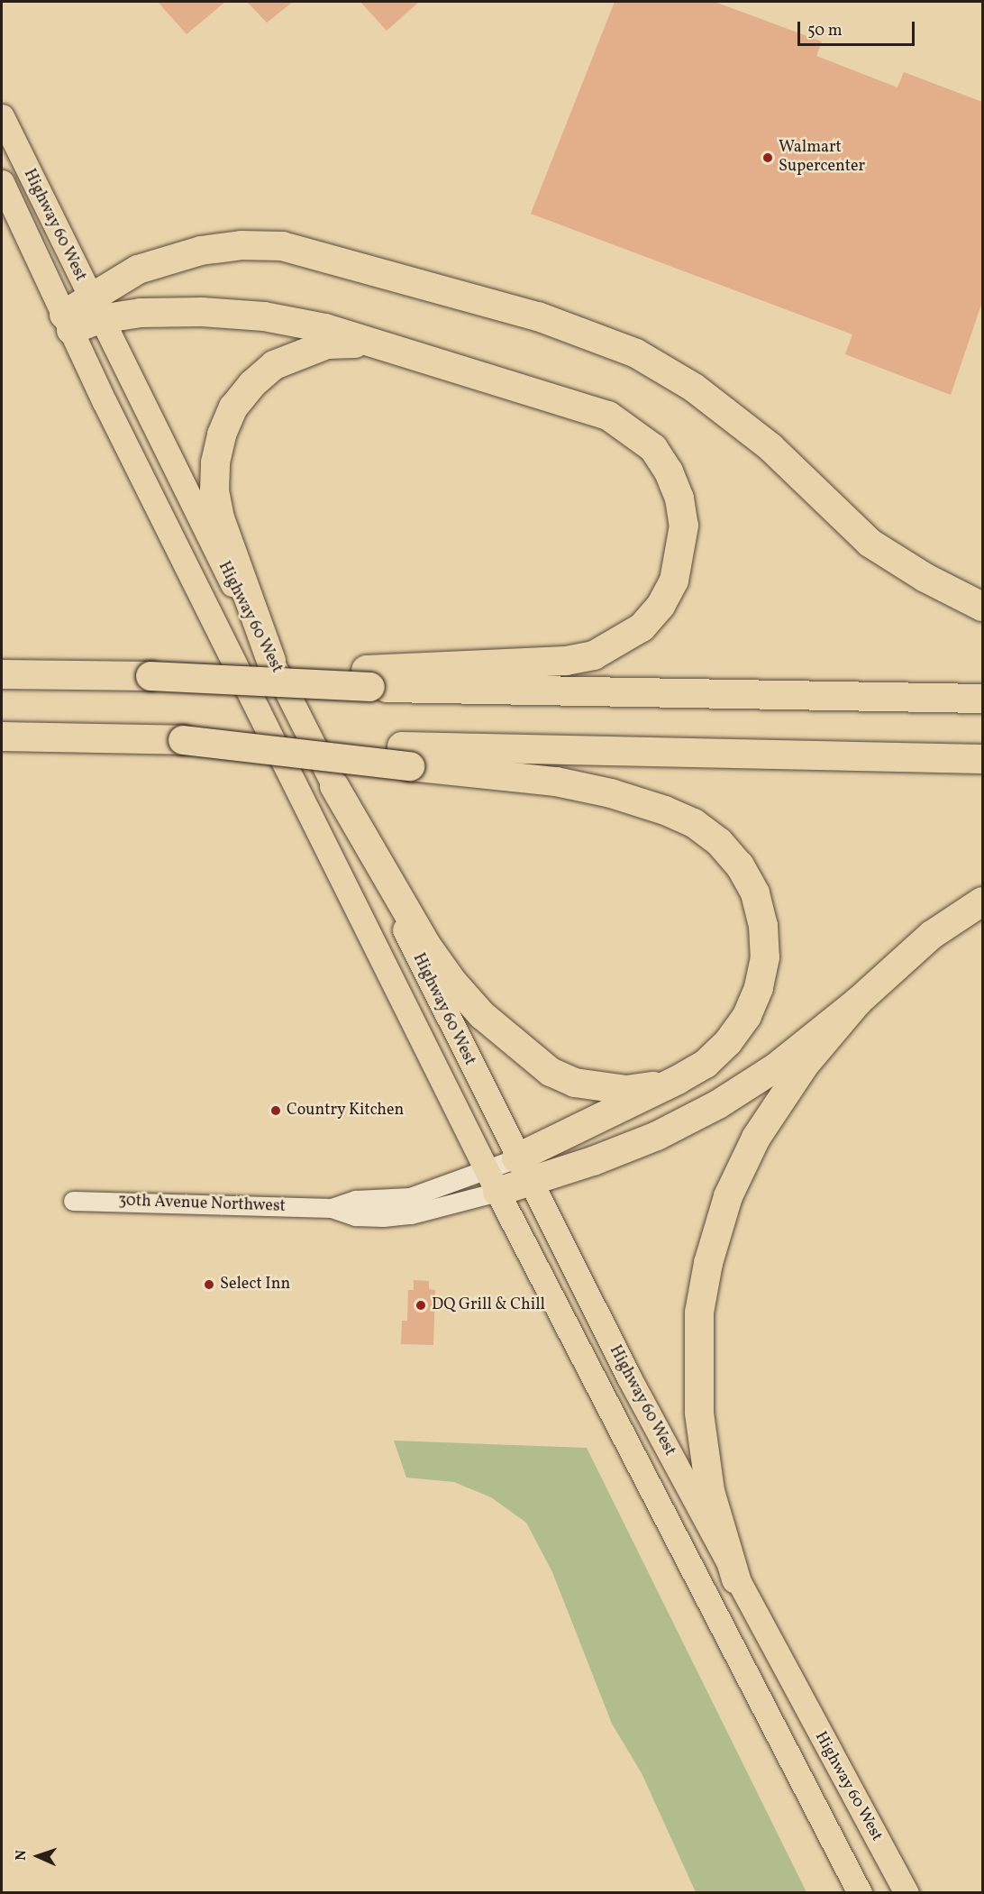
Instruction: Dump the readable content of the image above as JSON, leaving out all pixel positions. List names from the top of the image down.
{
  "streets": {
    "main road": ["Highway 60 West"],
    "street": ["30th Avenue Northwest"]
  },
  "crossings": [
    ["Highway 60 West", "30th Avenue Northwest"]
  ],
  "places": [
    "Walmart Supercenter",
    "Country Kitchen",
    "Select Inn",
    "DQ Grill & Chill"
  ],
  "scale_bar": "50 m",
  "north": "left"
}
